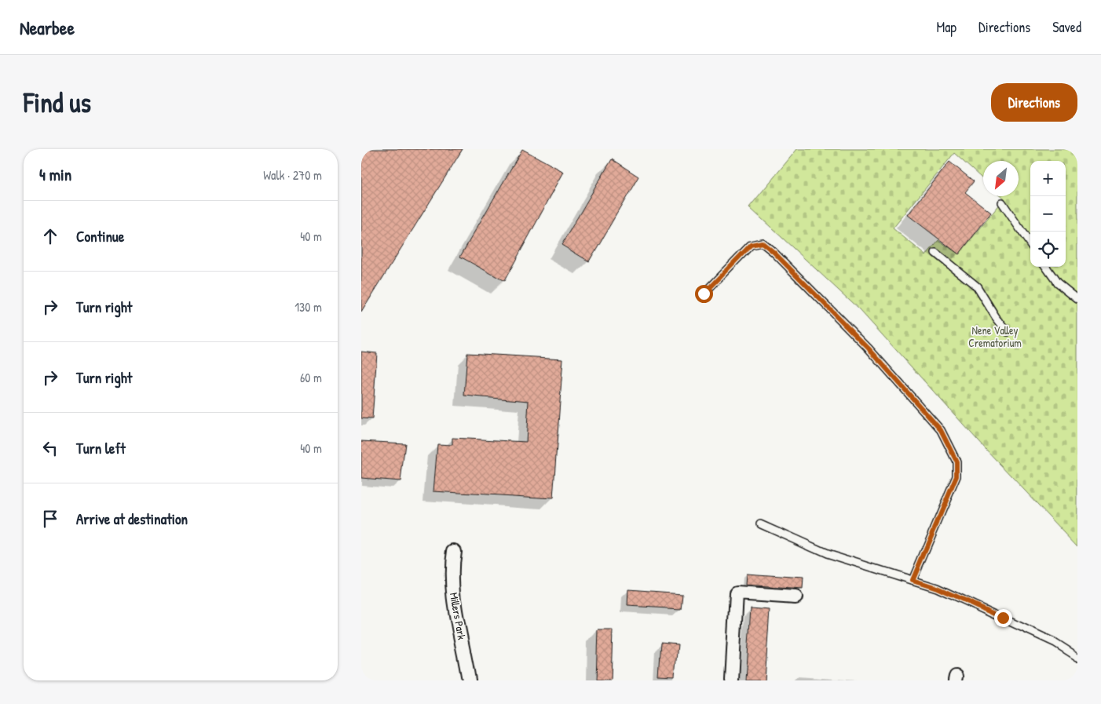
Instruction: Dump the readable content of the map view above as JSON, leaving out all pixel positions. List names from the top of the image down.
{
  "streets": {
    "street": ["Millers Park"]
  },
  "parks": ["Nene Valley Crematorium"],
  "north": "bottom left",
  "page": {
    "header": "Nearbee",
    "nav": ["Map", "Directions", "Saved"],
    "buttons": "Directions",
    "title": "Find us",
    "heading": ["4 min", "Walk · 270 m"],
    "map_buttons": ["+", "−"],
    "list": [
      ["Continue", "40 m"],
      ["Turn right", "130 m"],
      ["Turn right", "60 m"],
      ["Turn left", "40 m"],
      "Arrive at destination"
    ]
  }
}
